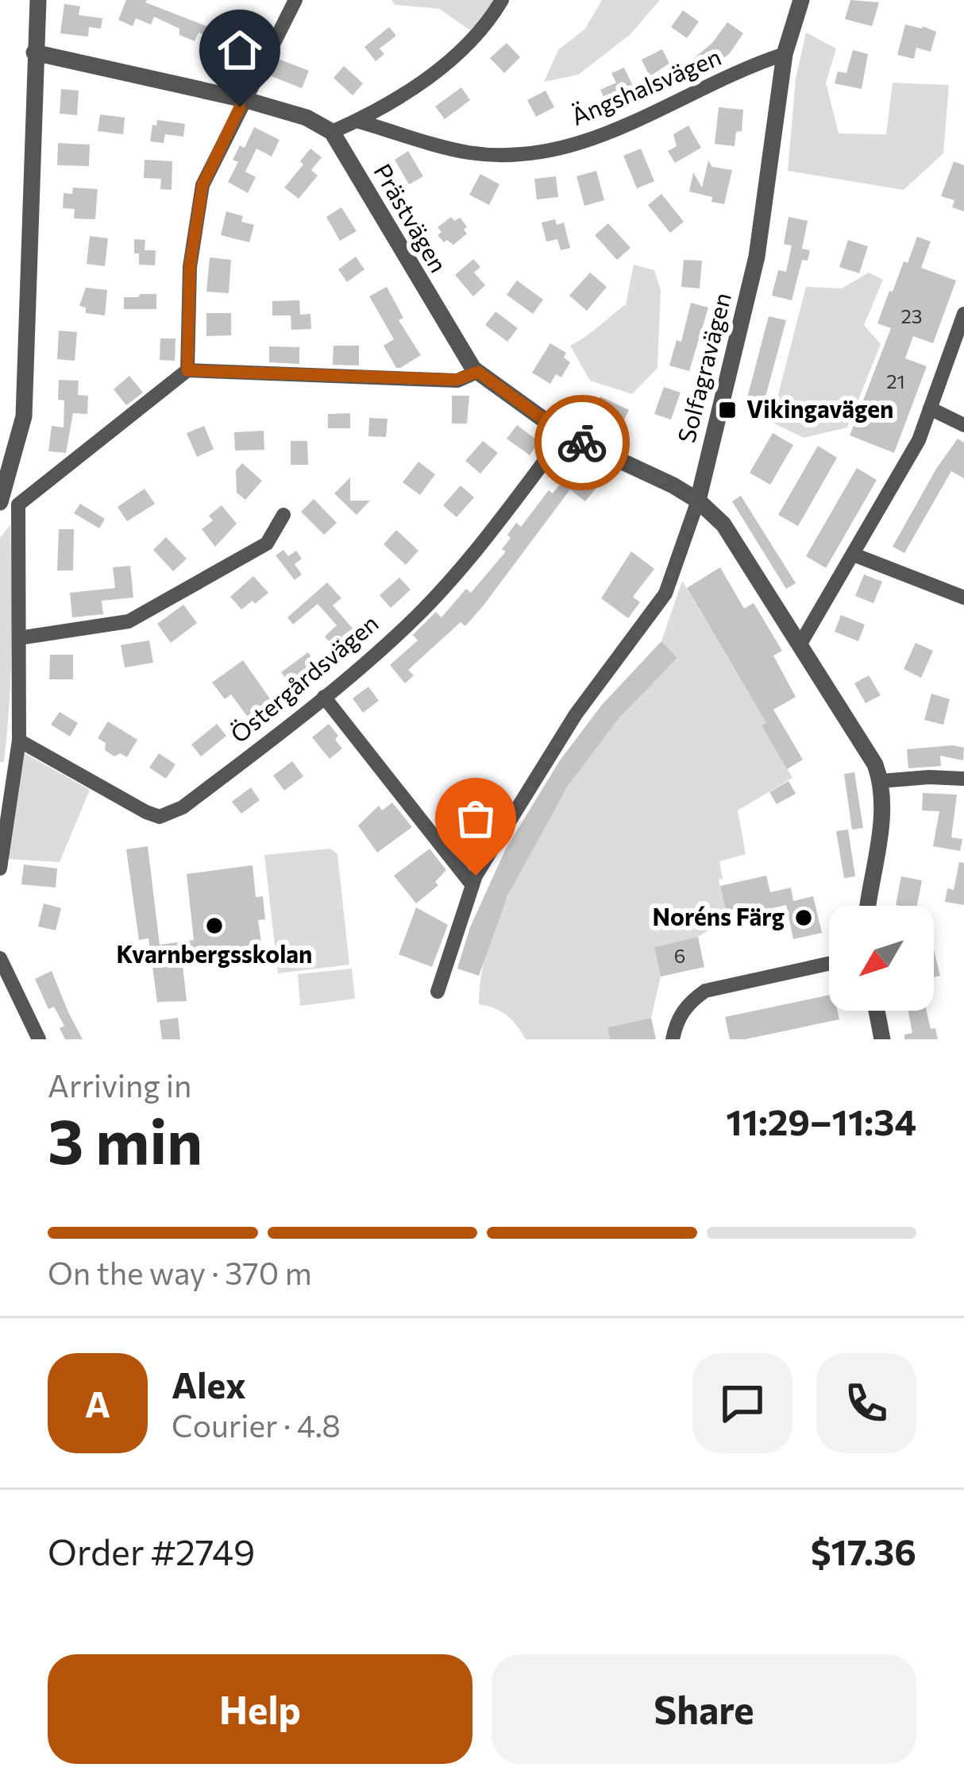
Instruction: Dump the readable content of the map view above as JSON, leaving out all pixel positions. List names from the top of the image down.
{
  "streets": {
    "street": [
      "Ängshalsvägen",
      "Prästvägen",
      "Solfagravägen",
      "Östergårdsvägen"
    ]
  },
  "crossings": [
    ["Ängshalsvägen", "Solfagravägen"],
    ["Prästvägen", "Solfagravägen"],
    ["Prästvägen", "Östergårdsvägen"]
  ],
  "places": {
    "transit": ["Vikingavägen"],
    "other": ["Noréns Färg", "Kvarnbergsskolan"]
  },
  "house_numbers": ["23", "21", "6"],
  "north": "bottom left",
  "page": {
    "heading": ["3 min", "Arriving in", "11:29–11:34"],
    "panel": [
      "Alex",
      "Courier · 4.8",
      "Order #2749",
      "$17.36"
    ],
    "bar": "On the way · 370 m",
    "round": "A",
    "buttons": ["Help", "Share"]
  }
}
